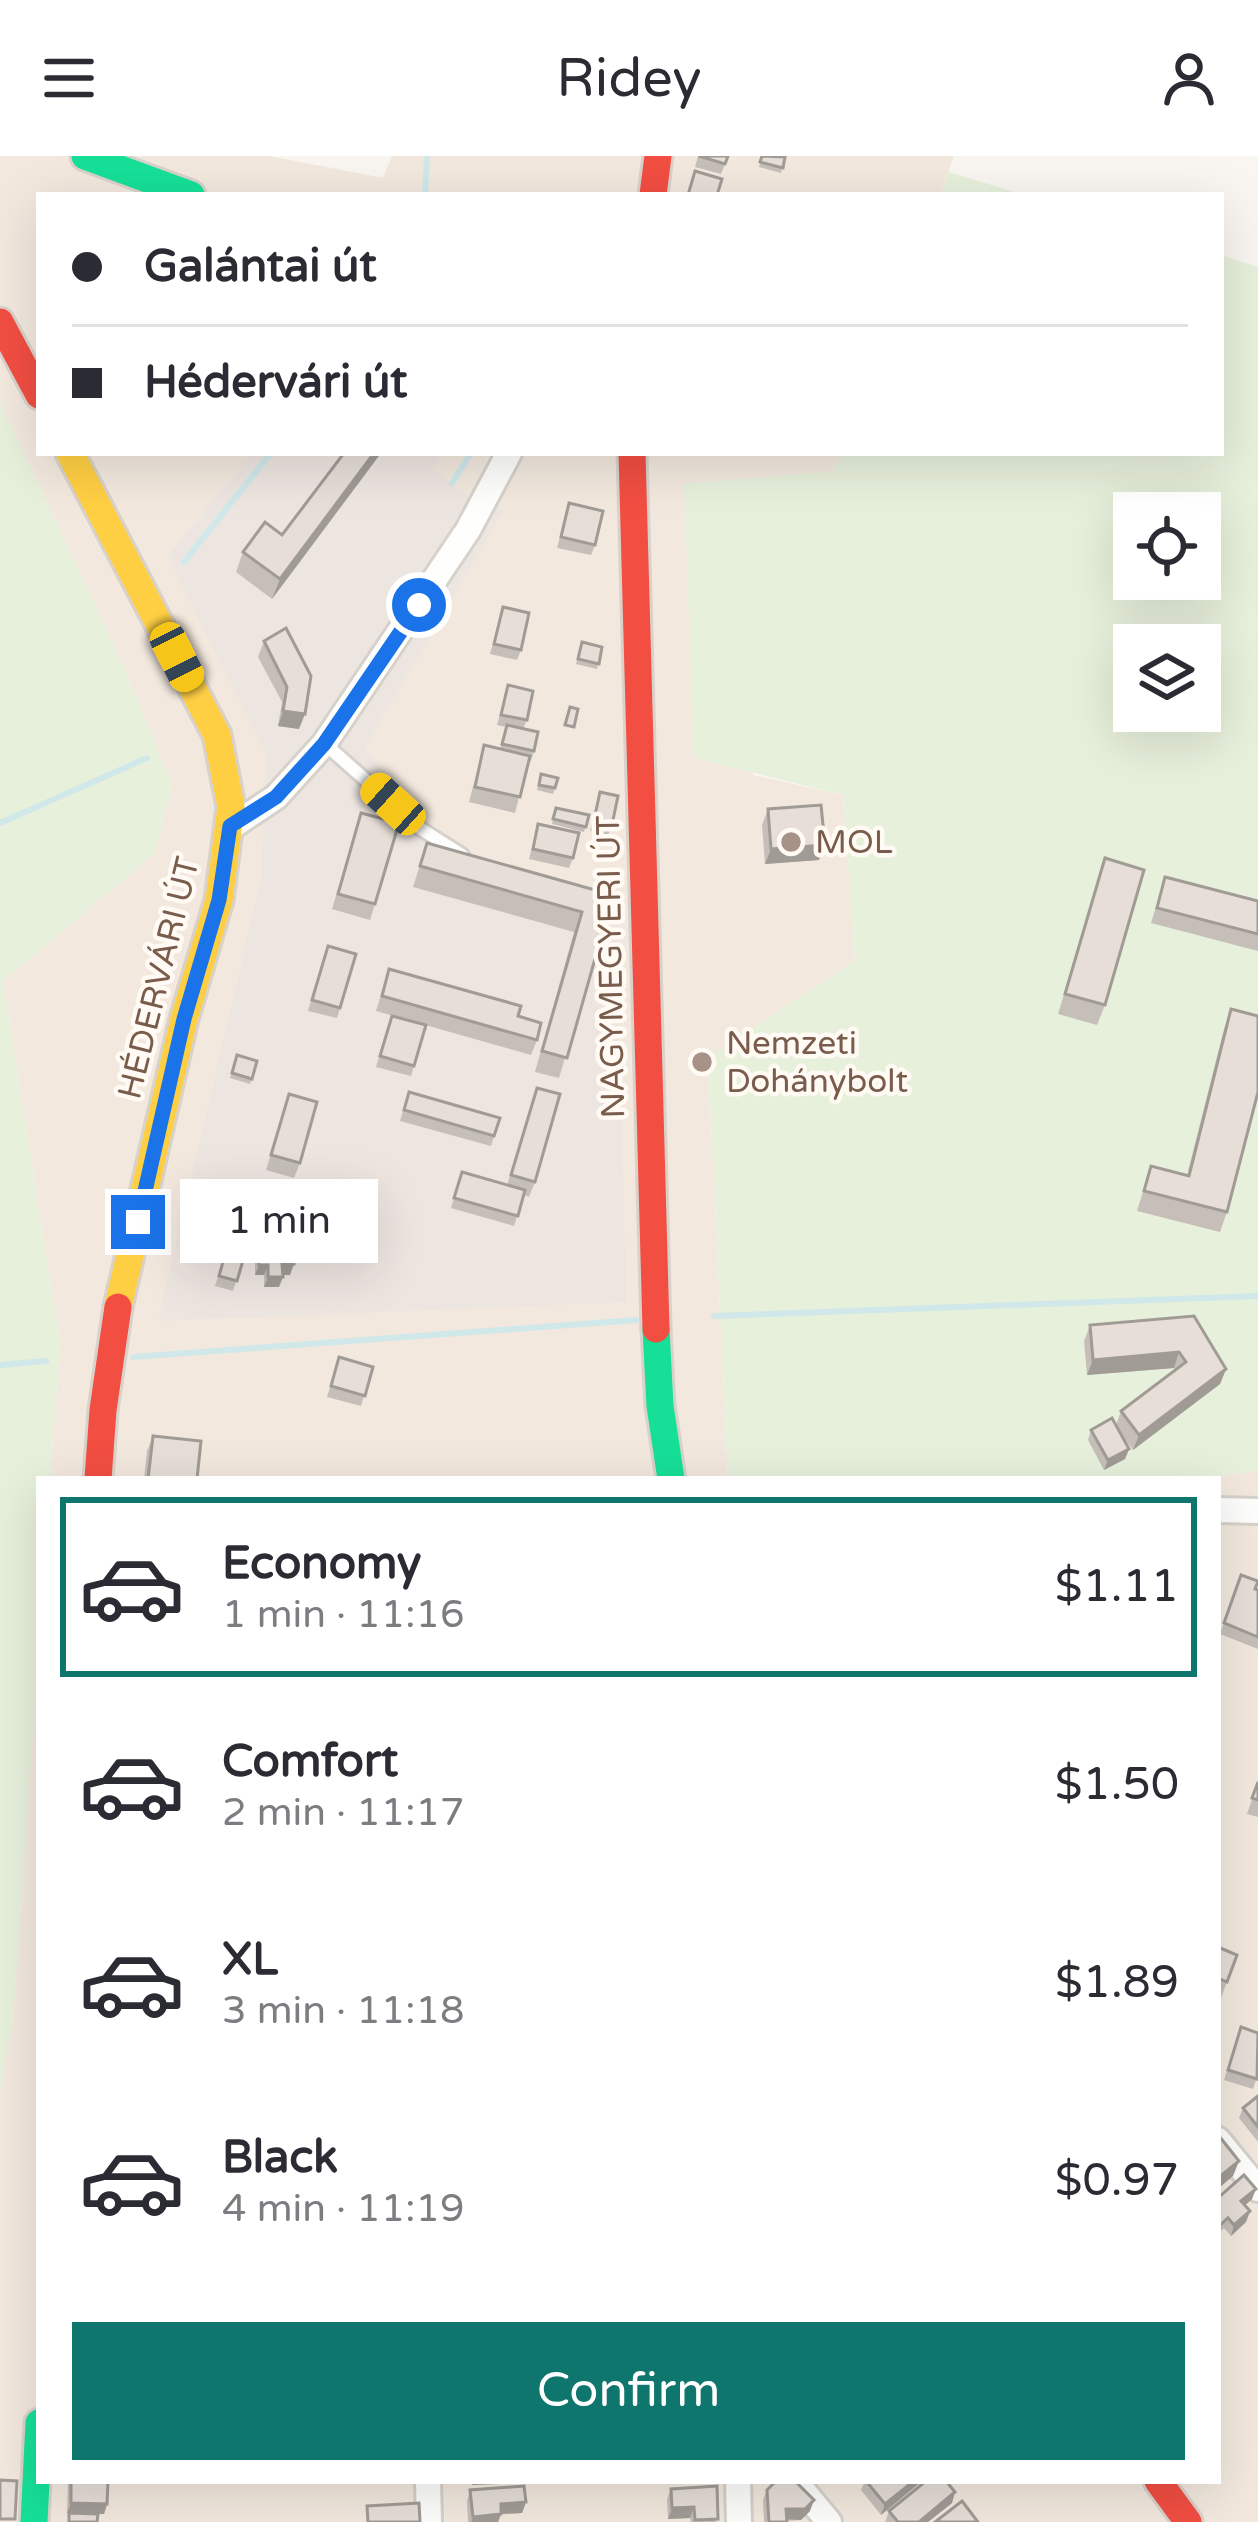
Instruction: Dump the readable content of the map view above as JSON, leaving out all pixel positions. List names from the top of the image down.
{
  "streets": {
    "street": ["NAGYMEGYERI ÚT", "HÉDERVÁRI ÚT"]
  },
  "places": ["MOL", "Nemzeti Dohánybolt"],
  "page": {
    "header": "Ridey",
    "banner": ["Galántai út", "Hédervári út"],
    "bubble": "1 min",
    "list": [
      {
        "name": "Economy",
        "note": "1 min · 11:16",
        "value": "$1.11"
      },
      {
        "name": "Comfort",
        "note": "2 min · 11:17",
        "value": "$1.50"
      },
      {
        "name": "XL",
        "note": "3 min · 11:18",
        "value": "$1.89"
      },
      {
        "name": "Black",
        "note": "4 min · 11:19",
        "value": "$0.97"
      }
    ],
    "buttons": "Confirm"
  }
}
